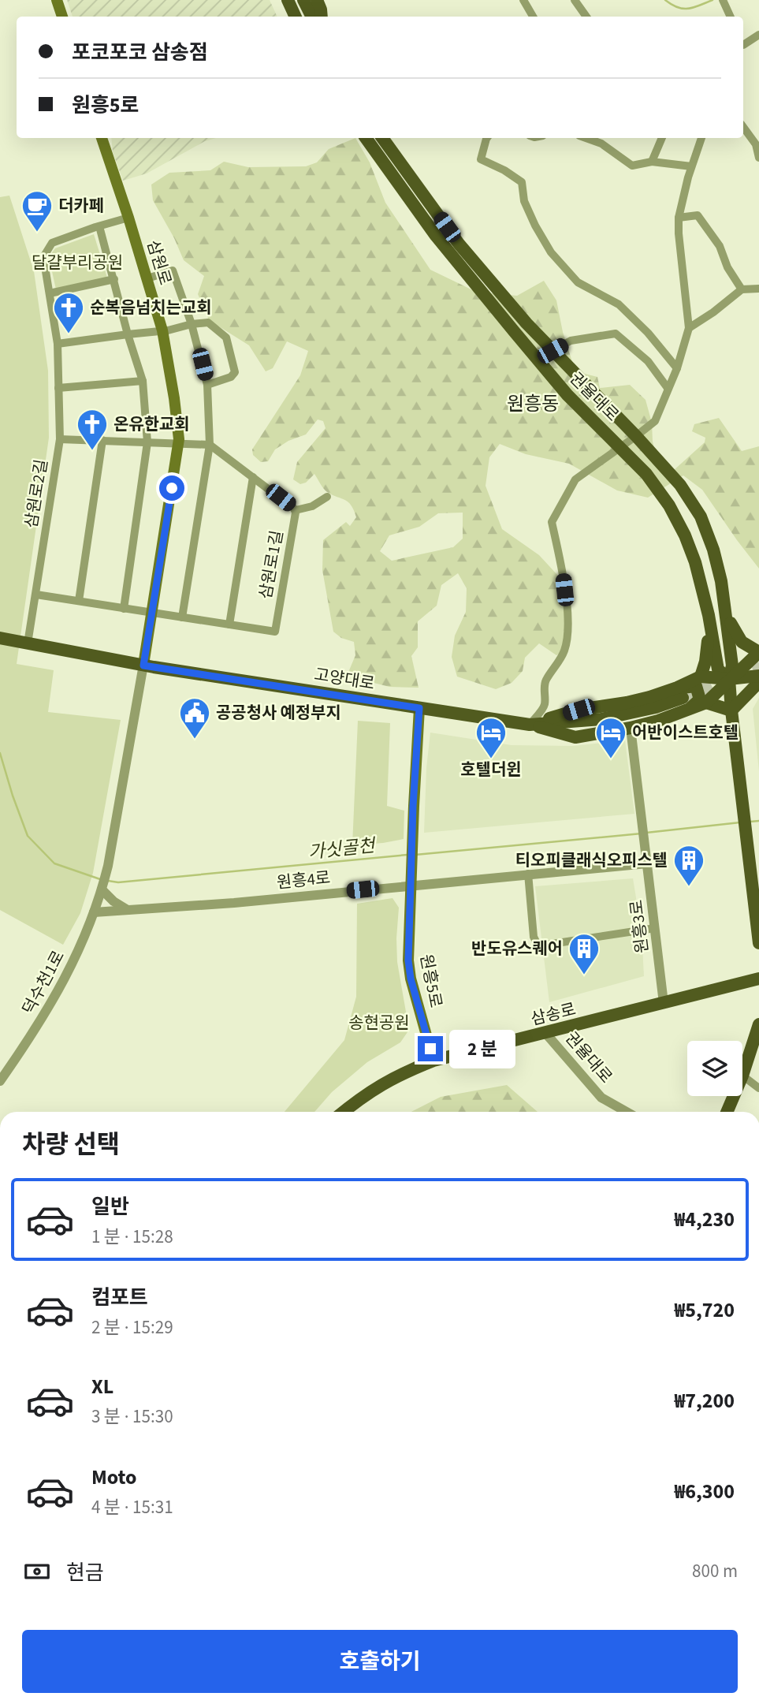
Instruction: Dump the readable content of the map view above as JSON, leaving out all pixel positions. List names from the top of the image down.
{
  "streets": {
    "main road": [
      "삼원로",
      "권율대로",
      "고양대로",
      "원흥5로",
      "삼송로"
    ],
    "street": [
      "삼원로2길",
      "삼원로1길",
      "원흥4로",
      "원흥3로",
      "덕수천1로"
    ]
  },
  "crossings": [
    ["삼원로", "삼원로2길"],
    ["삼원로", "삼원로1길"],
    ["삼원로", "고양대로"],
    ["삼원로", "덕수천1로"],
    ["권율대로", "삼송로"],
    ["삼원로2길", "고양대로"],
    ["고양대로", "원흥5로"],
    ["고양대로", "덕수천1로"],
    ["원흥4로", "원흥3로"],
    ["원흥4로", "원흥5로"],
    ["원흥4로", "덕수천1로"],
    ["원흥3로", "삼송로"],
    ["원흥5로", "삼송로"]
  ],
  "districts": ["원흥동"],
  "water": ["가싯골천"],
  "parks": ["달걀부리공원", "송현공원"],
  "places": {
    "cafe": ["더카페"],
    "church": ["순복음넘치는교회", "온유한교회"],
    "public building": ["공공청사 예정부지"],
    "hotel": ["호텔더윈", "어반이스트호텔"],
    "building": ["티오피클래식오피스텔", "반도유스퀘어"]
  },
  "page": {
    "banner": ["포코포코 삼송점", "원흥5로"],
    "bubble": "2 분",
    "heading": "차량 선택",
    "list": [
      {
        "name": "일반",
        "note": "1 분 · 15:28",
        "value": "₩4,230"
      },
      {
        "name": "컴포트",
        "note": "2 분 · 15:29",
        "value": "₩5,720"
      },
      {
        "name": "XL",
        "note": "3 분 · 15:30",
        "value": "₩7,200"
      },
      {
        "name": "Moto",
        "note": "4 분 · 15:31",
        "value": "₩6,300"
      }
    ],
    "pay": ["현금", "800 m"],
    "buttons": "호출하기"
  }
}
